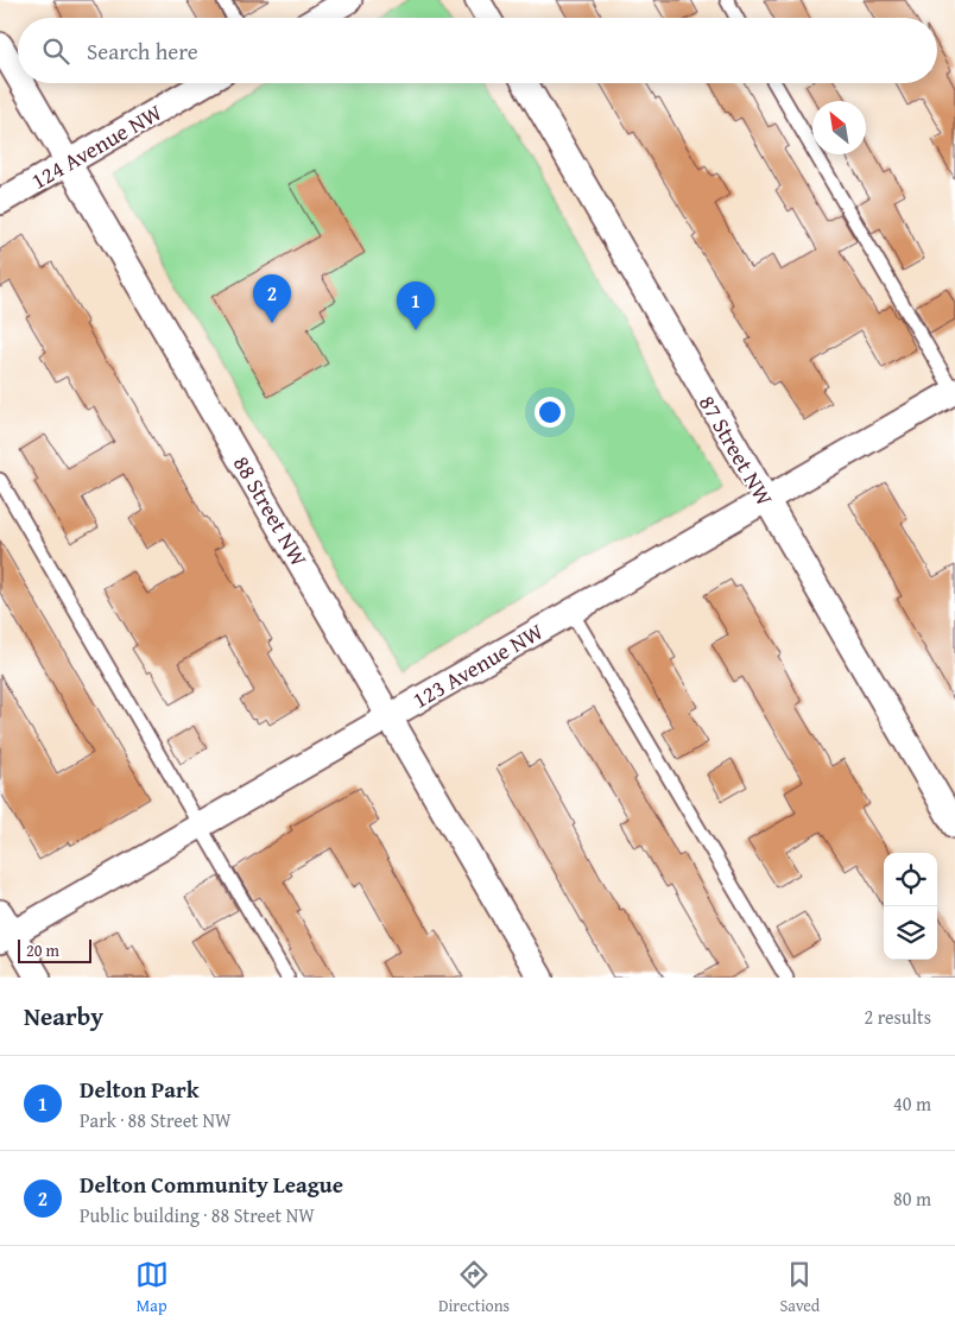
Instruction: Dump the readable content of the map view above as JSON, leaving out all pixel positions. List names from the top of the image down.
{
  "streets": {
    "street": [
      "124 Avenue NW",
      "87 Street NW",
      "88 Street NW",
      "123 Avenue NW"
    ]
  },
  "crossings": [
    ["124 Avenue NW", "88 Street NW"],
    ["87 Street NW", "123 Avenue NW"],
    ["88 Street NW", "123 Avenue NW"]
  ],
  "scale_bar": "20 m",
  "north": "top left",
  "page": {
    "search": "Search here",
    "pins": ["2", "1"],
    "scale": "20 m",
    "heading": ["Nearby", "2 results"],
    "list": [
      {
        "mark": "1",
        "name": "Delton Park",
        "note": "Park · 88 Street NW",
        "value": "40 m"
      },
      {
        "mark": "2",
        "name": "Delton Community League",
        "note": "Public building · 88 Street NW",
        "value": "80 m"
      }
    ],
    "nav": ["Map", "Directions", "Saved"]
  }
}
